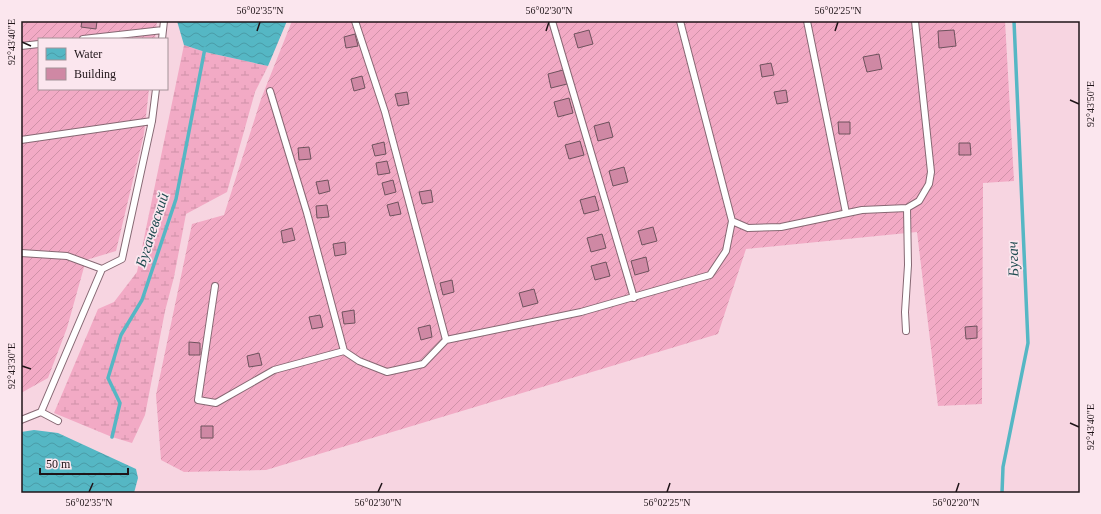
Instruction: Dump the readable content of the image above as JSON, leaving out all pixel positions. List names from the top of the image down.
{
  "water": ["Бугачевский", "Бугач"],
  "legend": ["Water", "Building"],
  "scale_bar": "50 m",
  "coordinates": [
    "56°02'35\"N",
    "56°02'30\"N",
    "56°02'25\"N",
    "92°43'40\"E",
    "92°43'50\"E",
    "92°43'30\"E",
    "56°02'20\"N"
  ]
}
